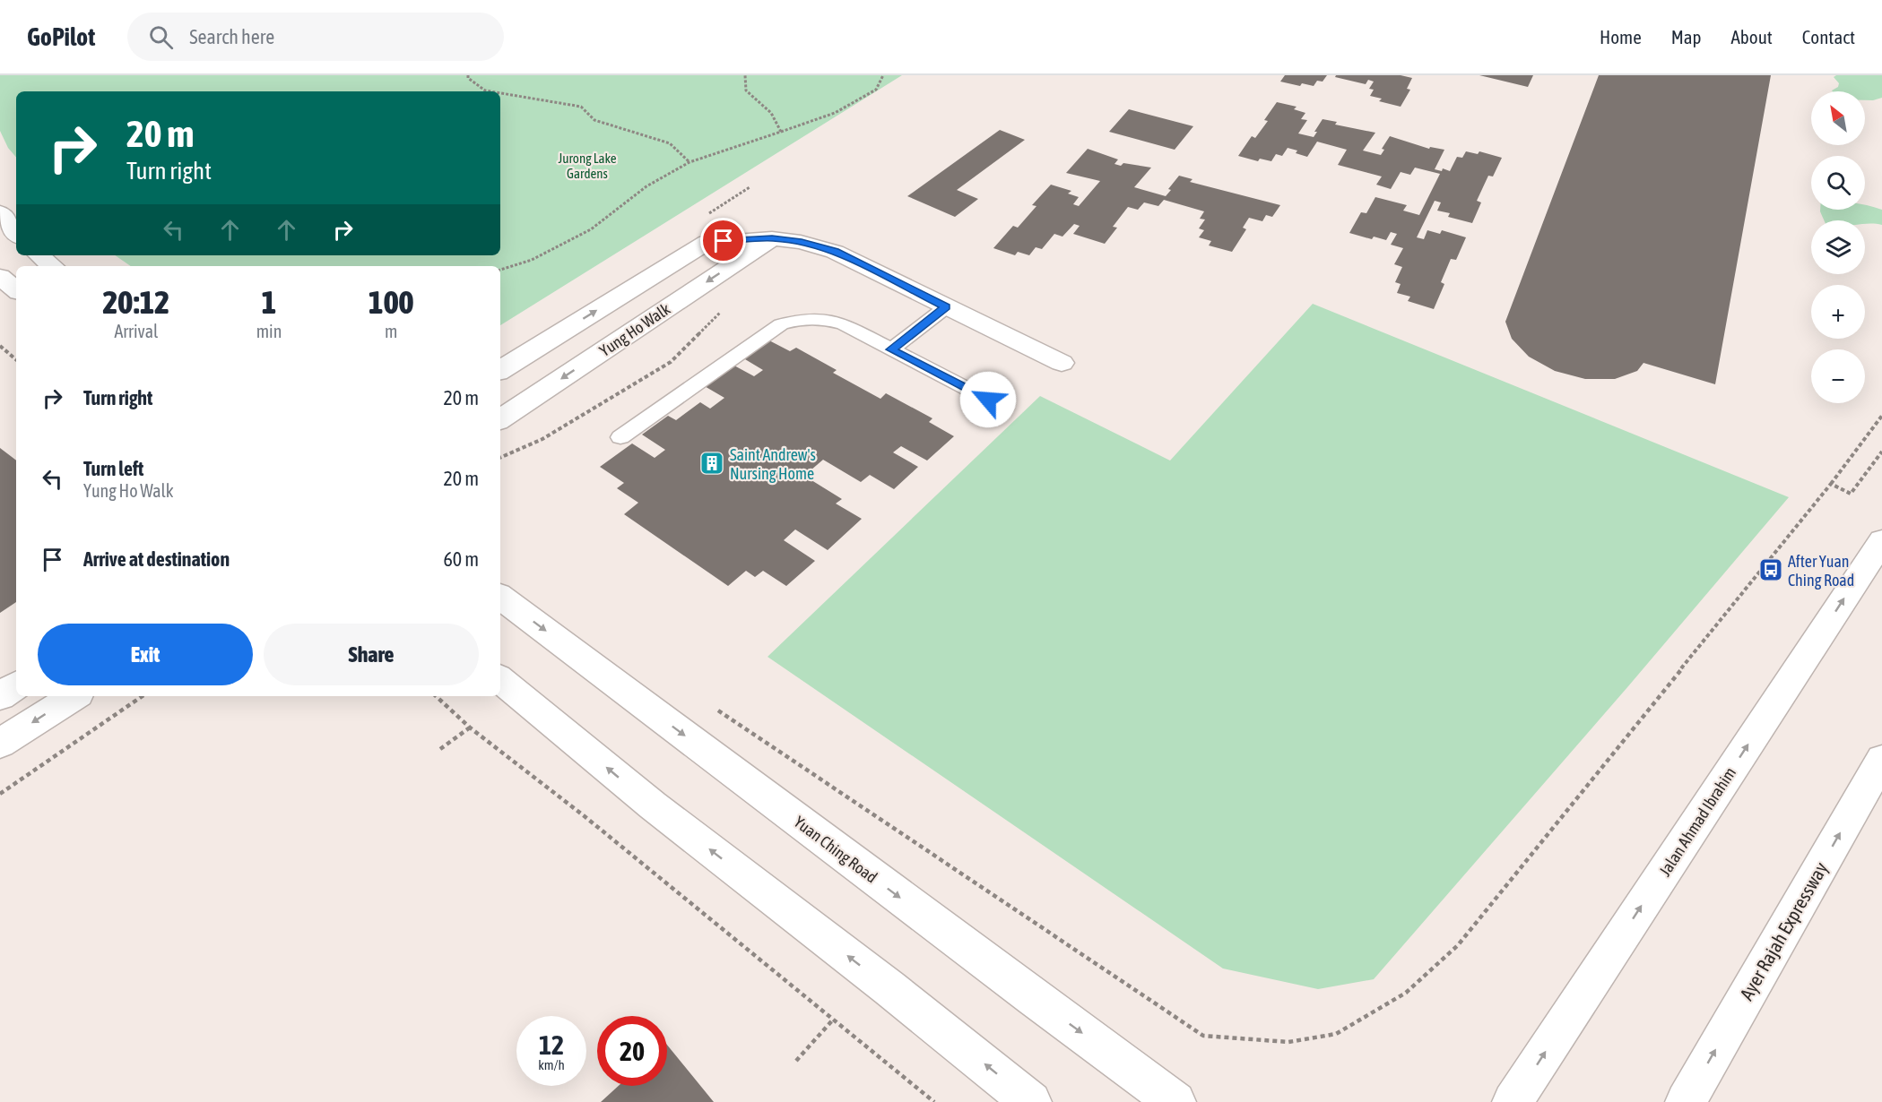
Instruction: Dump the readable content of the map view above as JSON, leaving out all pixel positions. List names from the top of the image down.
{
  "streets": {
    "main road": [
      "Yung Ho Walk",
      "Jalan Ahmad Ibrahim",
      "Yuan Ching Road",
      "Ayer Rajah Expressway"
    ]
  },
  "one_way": ["Jalan Ahmad Ibrahim", "Ayer Rajah Expressway"],
  "parks": ["Jurong Lake Gardens"],
  "places": {
    "building": ["Saint Andrew's Nursing Home"],
    "bus stop": ["After Yuan Ching Road"]
  },
  "north": "top left",
  "page": {
    "header": "GoPilot",
    "search": "Search here",
    "nav": [
      "Home",
      "Map",
      "About",
      "Contact"
    ],
    "map_buttons": ["+", "−"],
    "turn": ["20 m", "Turn right"],
    "eta": [
      "20:12",
      "Arrival",
      "1",
      "min",
      "100",
      "m"
    ],
    "list": [
      {
        "name": "Turn right",
        "value": "20 m"
      },
      {
        "name": "Turn left",
        "note": "Yung Ho Walk",
        "value": "20 m"
      },
      {
        "name": "Arrive at destination",
        "value": "60 m"
      }
    ],
    "buttons": ["Exit", "Share"],
    "speed": "12 km/h",
    "limit": "20"
  }
}
